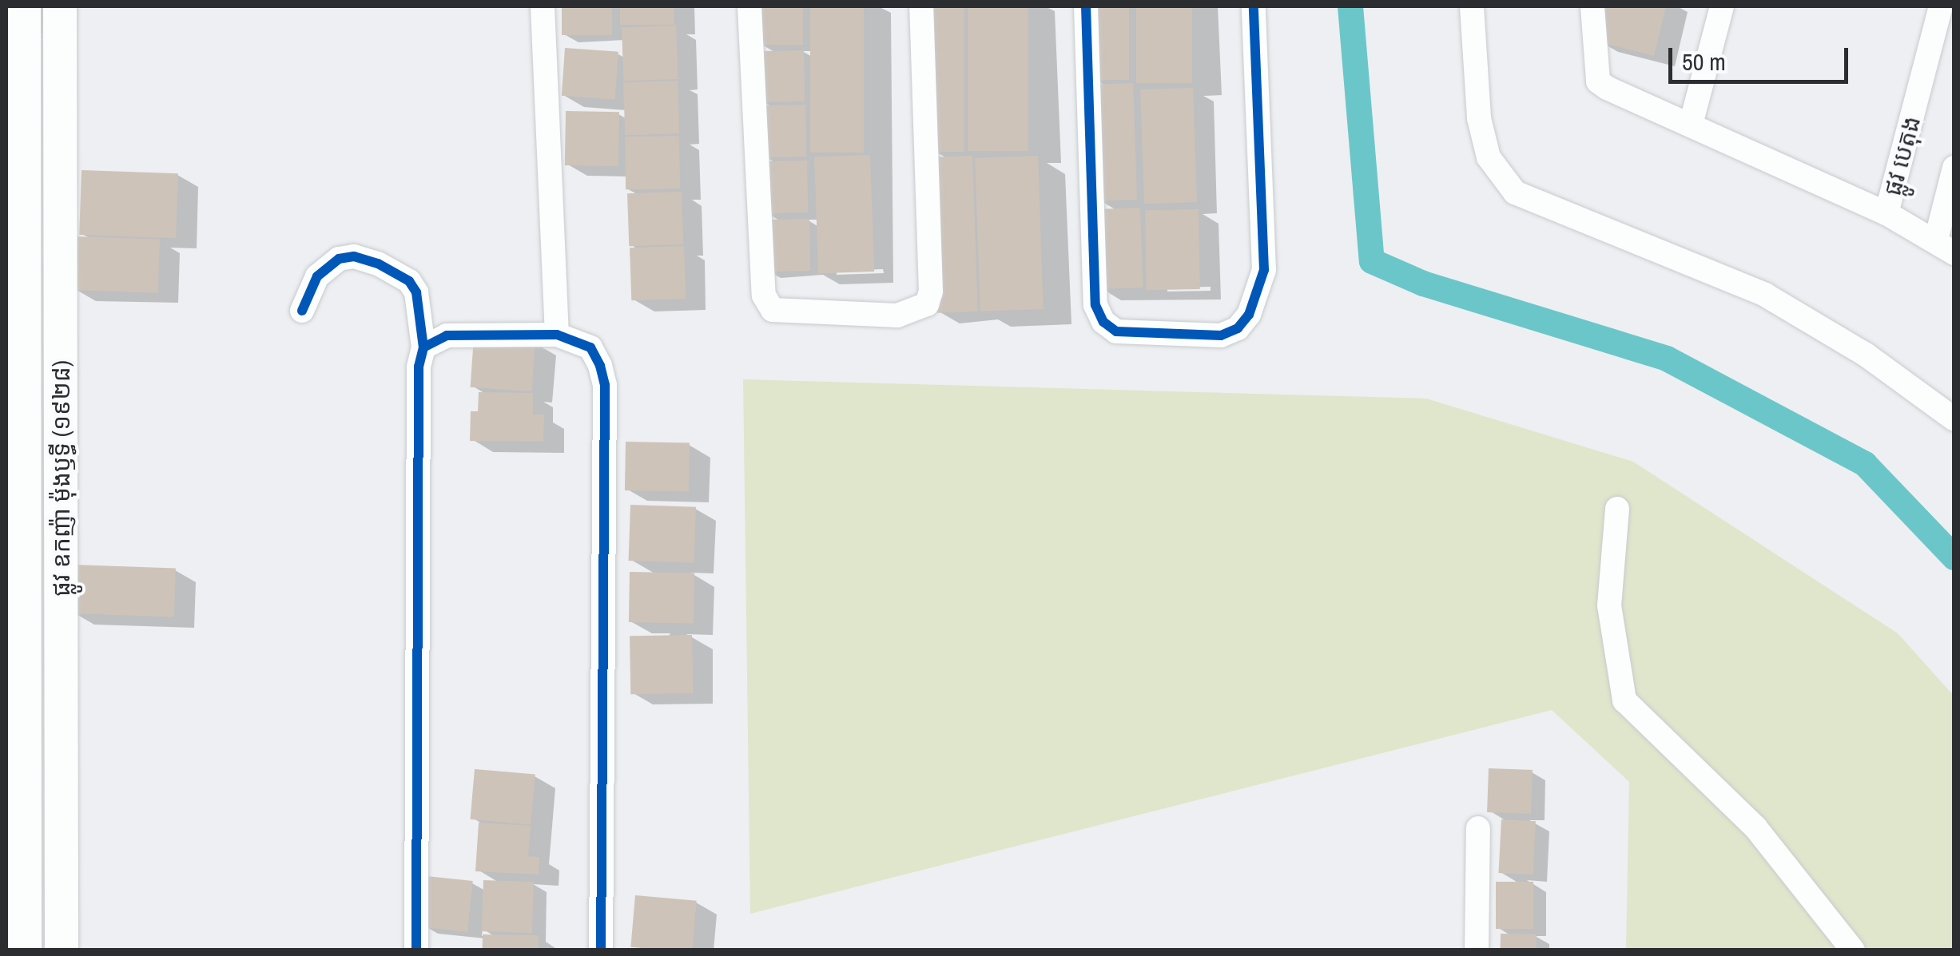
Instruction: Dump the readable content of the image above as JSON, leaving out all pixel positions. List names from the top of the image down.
{
  "streets": {
    "main road": ["ផ្លូវ ឧកញ៉ា ម៉ុងឫទ្ធី (១៩២៨)"],
    "street": ["ផ្លូវ បេតុង"]
  },
  "scale_bar": "50 m"
}
